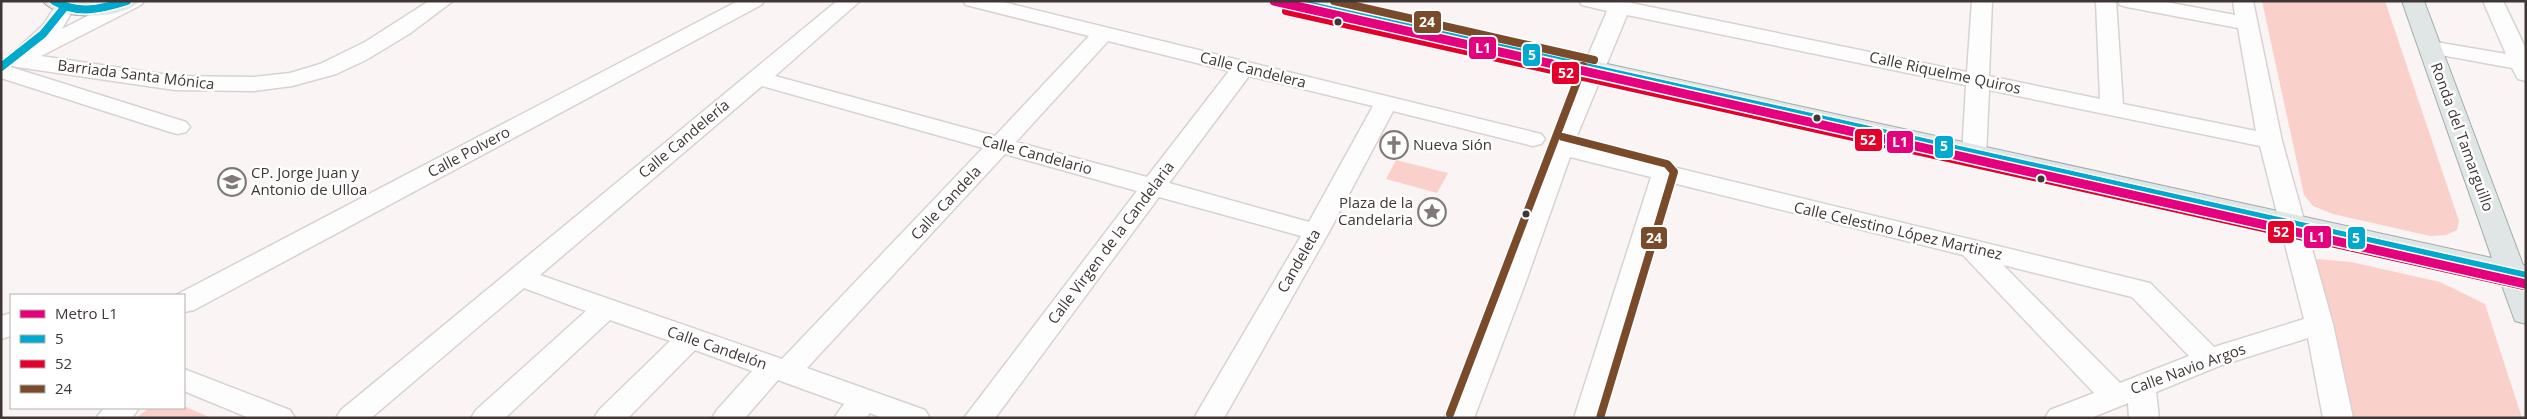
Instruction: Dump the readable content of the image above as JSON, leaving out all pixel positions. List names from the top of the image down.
{
  "streets": {
    "main road": ["Ronda del Tamarguillo"],
    "street": [
      "Calle Candelera",
      "Calle Riquelme Quiros",
      "Barriada Santa Mónica",
      "Calle Candelería",
      "Calle Polvero",
      "Calle Candelario",
      "Calle Candela",
      "Calle Celestino López Martinez",
      "Calle Virgen de la Candelaria",
      "Candeleta",
      "Calle Candelón",
      "Calle Navio Argos"
    ]
  },
  "crossings": [
    ["Calle Candelera", "Calle Candela"],
    ["Calle Candelera", "Calle Virgen de la Candelaria"],
    ["Calle Candelera", "Candeleta"],
    ["Calle Candelería", "Calle Candelario"],
    ["Calle Candelería", "Calle Candelón"],
    ["Calle Candelario", "Calle Candela"],
    ["Calle Candelario", "Calle Virgen de la Candelaria"],
    ["Calle Candelario", "Candeleta"],
    ["Calle Candela", "Calle Candelón"],
    ["Calle Celestino López Martinez", "Calle Navio Argos"]
  ],
  "places": {
    "church": ["Nueva Sión"],
    "school or university": ["CP. Jorge Juan y Antonio de Ulloa"],
    "place": ["Plaza de la Candelaria"]
  },
  "lines": [
    "metro line L1",
    "transit line 5",
    "transit line 24",
    "transit line 52"
  ],
  "legend": [
    "Metro L1",
    "5",
    "52",
    "24"
  ]
}
